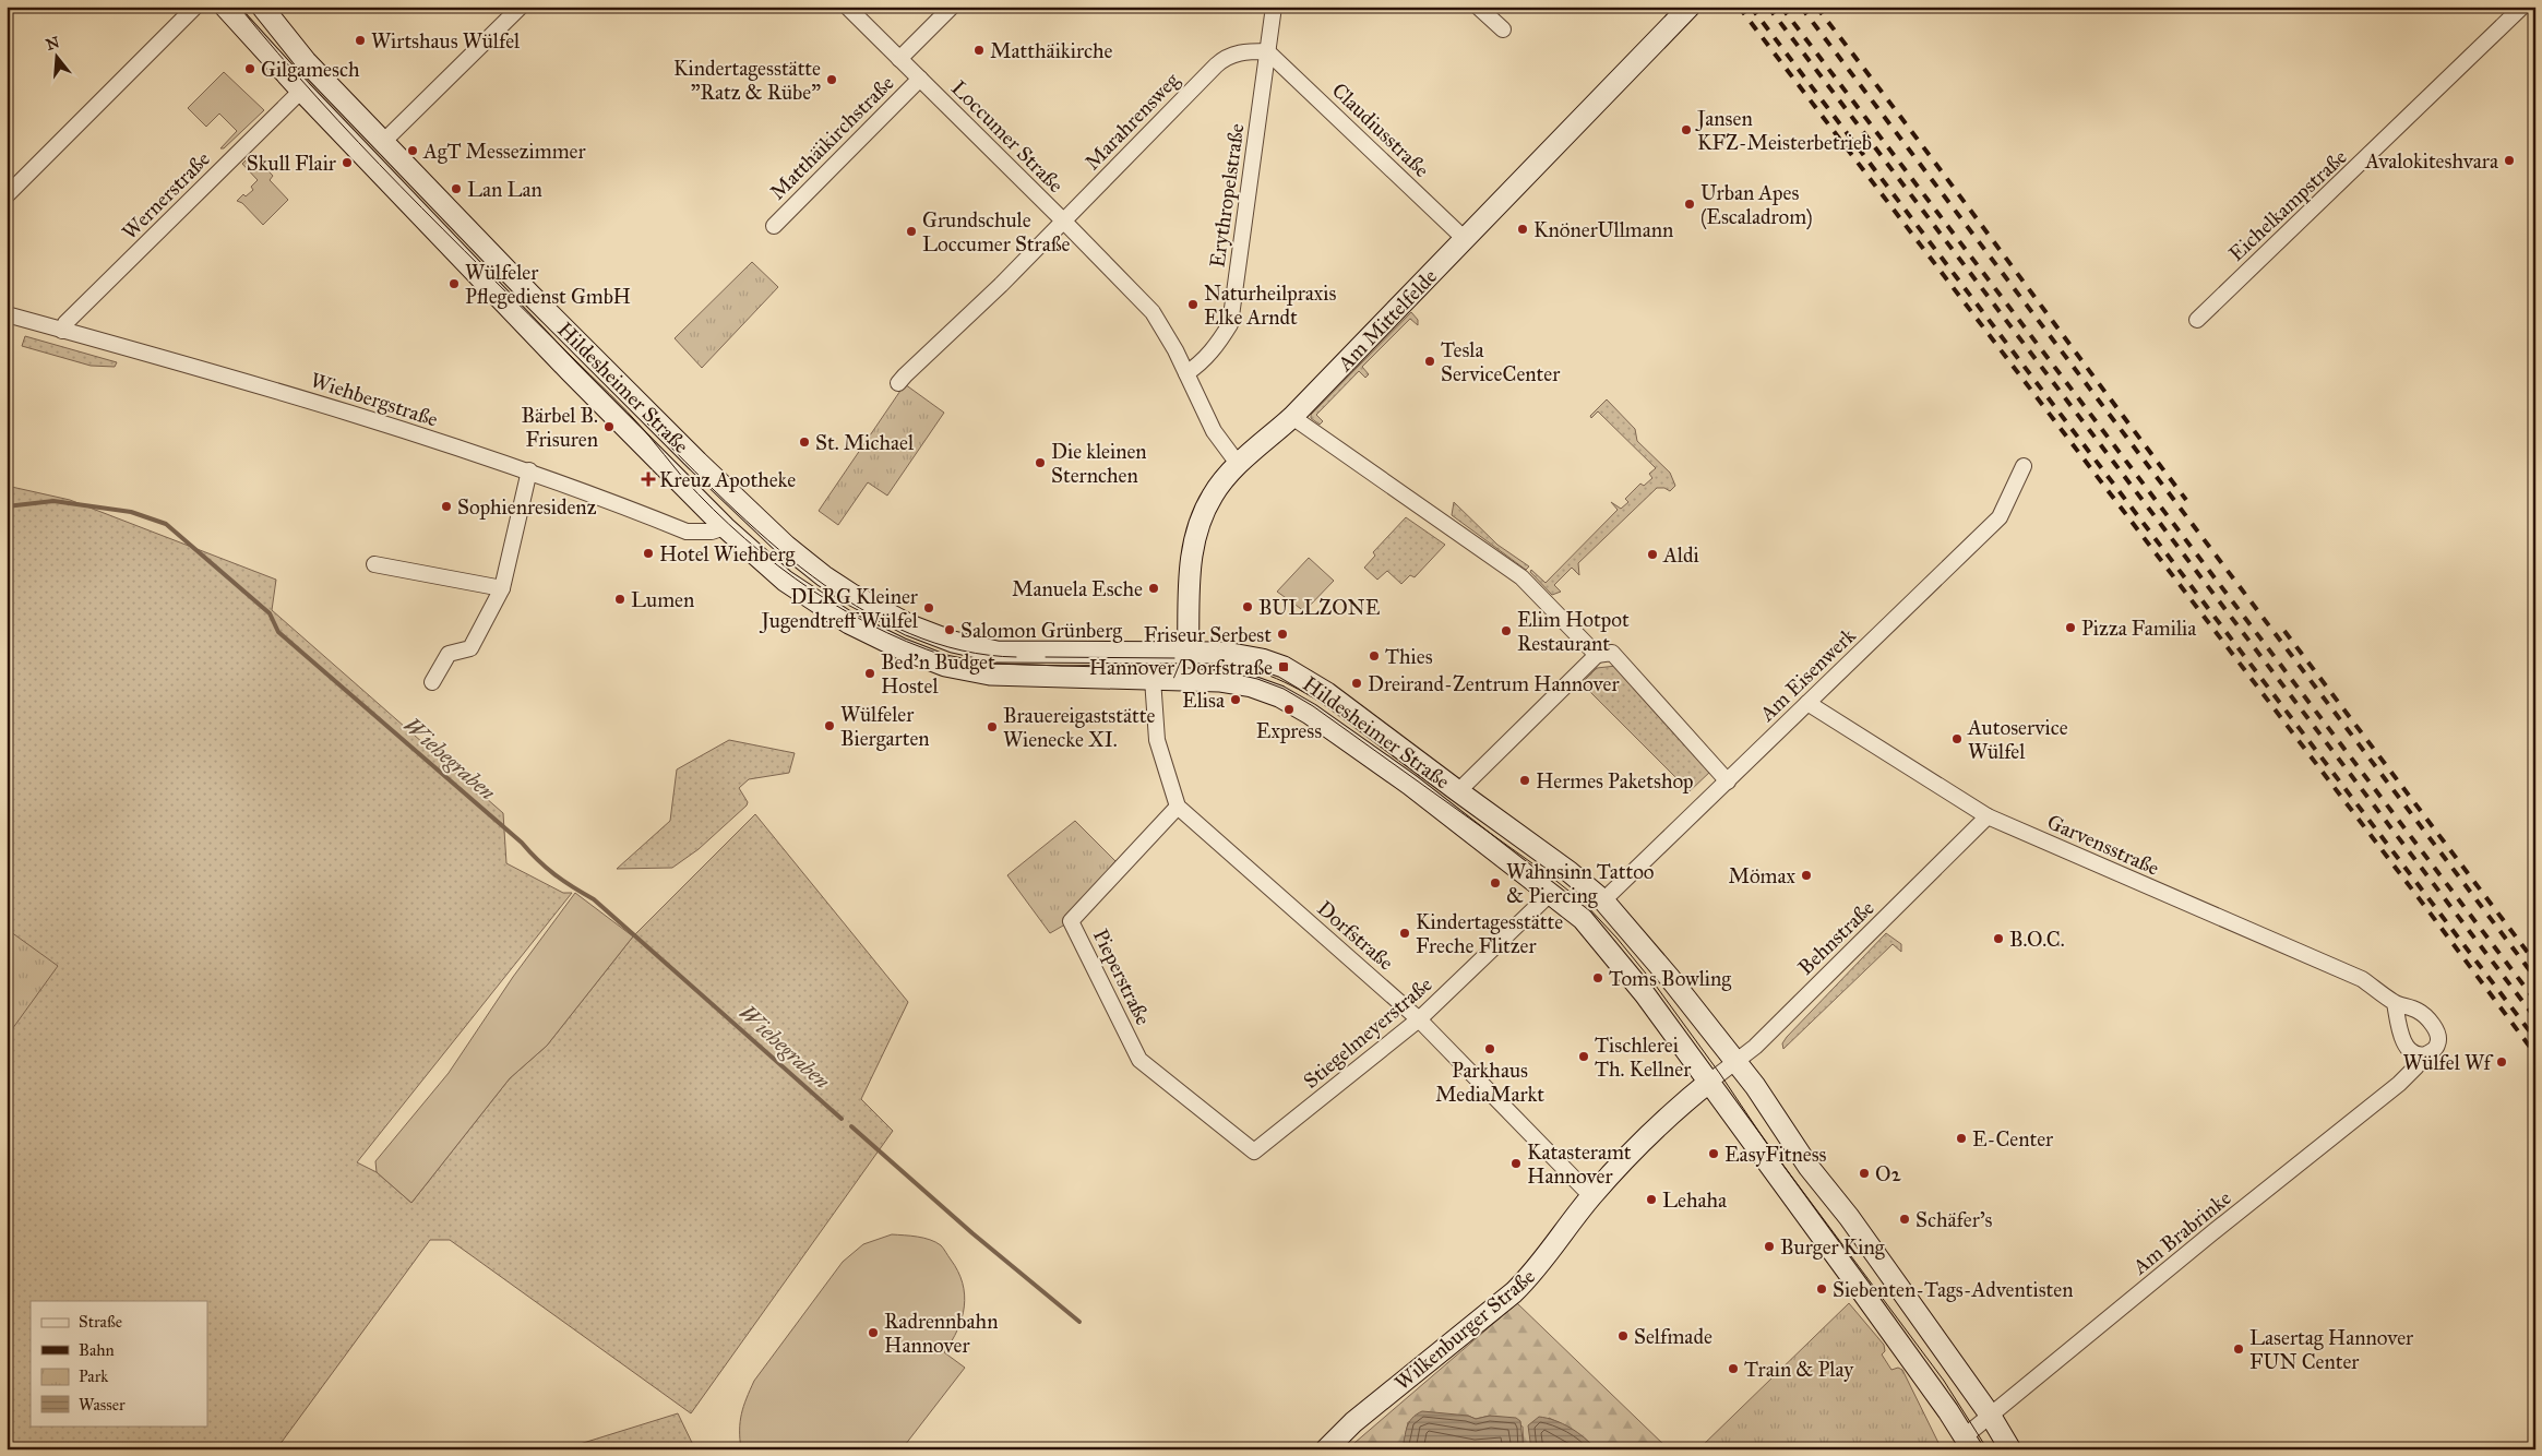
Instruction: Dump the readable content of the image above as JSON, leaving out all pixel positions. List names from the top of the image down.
{
  "streets": {
    "main road": ["Am Mittelfelde", "Hildesheimer Straße", "Wilkenburger Straße"],
    "street": [
      "Marahrensweg",
      "Claudiusstraße",
      "Loccumer Straße",
      "Matthäikirchstraße",
      "Wernerstraße",
      "Erythropelstraße",
      "Eichelkampstraße",
      "Wiehbergstraße",
      "Am Eisenwerk",
      "Garvensstraße",
      "Dorfstraße",
      "Behnstraße",
      "Pieperstraße",
      "Stiegelmeyerstraße",
      "Am Brabrinke"
    ]
  },
  "crossings": [
    ["Marahrensweg", "Claudiusstraße"],
    ["Marahrensweg", "Loccumer Straße"],
    ["Marahrensweg", "Erythropelstraße"],
    ["Claudiusstraße", "Erythropelstraße"],
    ["Claudiusstraße", "Am Mittelfelde"],
    ["Loccumer Straße", "Matthäikirchstraße"],
    ["Loccumer Straße", "Erythropelstraße"],
    ["Loccumer Straße", "Am Mittelfelde"],
    ["Wernerstraße", "Hildesheimer Straße"],
    ["Wernerstraße", "Wiehbergstraße"],
    ["Am Mittelfelde", "Hildesheimer Straße"],
    ["Hildesheimer Straße", "Wiehbergstraße"],
    ["Hildesheimer Straße", "Am Eisenwerk"],
    ["Hildesheimer Straße", "Behnstraße"],
    ["Hildesheimer Straße", "Stiegelmeyerstraße"],
    ["Hildesheimer Straße", "Am Brabrinke"],
    ["Hildesheimer Straße", "Wilkenburger Straße"],
    ["Am Eisenwerk", "Garvensstraße"],
    ["Garvensstraße", "Behnstraße"],
    ["Garvensstraße", "Am Brabrinke"],
    ["Dorfstraße", "Pieperstraße"],
    ["Dorfstraße", "Stiegelmeyerstraße"],
    ["Dorfstraße", "Wilkenburger Straße"],
    ["Behnstraße", "Wilkenburger Straße"],
    ["Pieperstraße", "Stiegelmeyerstraße"]
  ],
  "water": ["Wiehegraben"],
  "places": {
    "other": [
      "Wirtshaus Wülfel",
      "Matthäikirche",
      "Gilgamesch",
      "Kindertagesstätte \"Ratz & Rübe\"",
      "Jansen KFZ-Meisterbetrieb",
      "AgT Messezimmer",
      "Avalokiteshvara",
      "Skull Flair",
      "Lan Lan",
      "Urban Apes (Escaladrom)",
      "KnönerUllmann",
      "Grundschule Loccumer Straße",
      "Wülfeler Pflegedienst GmbH",
      "Naturheilpraxis Elke Arndt",
      "Tesla ServiceCenter",
      "Bärbel B. Frisuren",
      "St. Michael",
      "Die kleinen Sternchen",
      "Sophienresidenz",
      "Hotel Wiehberg",
      "Aldi",
      "Manuela Esche",
      "Lumen",
      "BULLZONE",
      "DLRG Kleiner Jugendtreff Wülfel",
      "Pizza Familia",
      "Salomon Grünberg",
      "Elim Hotpot Restaurant",
      "Friseur Serbest",
      "Thies",
      "Bed'n Budget Hostel",
      "Dreirand-Zentrum Hannover",
      "Elisa",
      "Express",
      "Wülfeler Biergarten",
      "Brauereigaststätte Wienecke XI.",
      "Autoservice Wülfel",
      "Hermes Paketshop",
      "Mömax",
      "Wahnsinn Tattoo & Piercing",
      "Kindertagesstätte Freche Flitzer",
      "B.O.C.",
      "Toms Bowling",
      "Parkhaus MediaMarkt",
      "Tischlerei Th. Kellner",
      "Wülfel Wf",
      "E-Center",
      "EasyFitness",
      "Katasteramt Hannover",
      "O2",
      "Lehaha",
      "Schäfer's",
      "Burger King",
      "Siebenten-Tags-Adventisten",
      "Radrennbahn Hannover",
      "Selfmade",
      "Lasertag Hannover FUN Center",
      "Train & Play"
    ],
    "health": ["Kreuz Apotheke"],
    "transit": ["Hannover/Dorfstraße"]
  },
  "legend": [
    "Straße",
    "Bahn",
    "Park",
    "Wasser"
  ],
  "north": "top"
}
